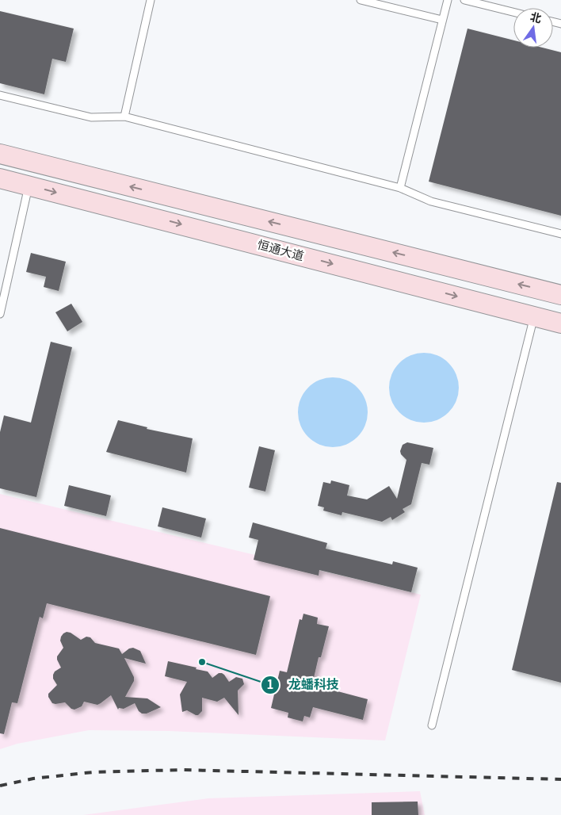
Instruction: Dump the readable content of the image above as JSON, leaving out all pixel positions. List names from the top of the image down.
{
  "streets": {
    "main road": ["恒通大道"]
  },
  "places": ["龙蟠科技"],
  "north": "top"
}
